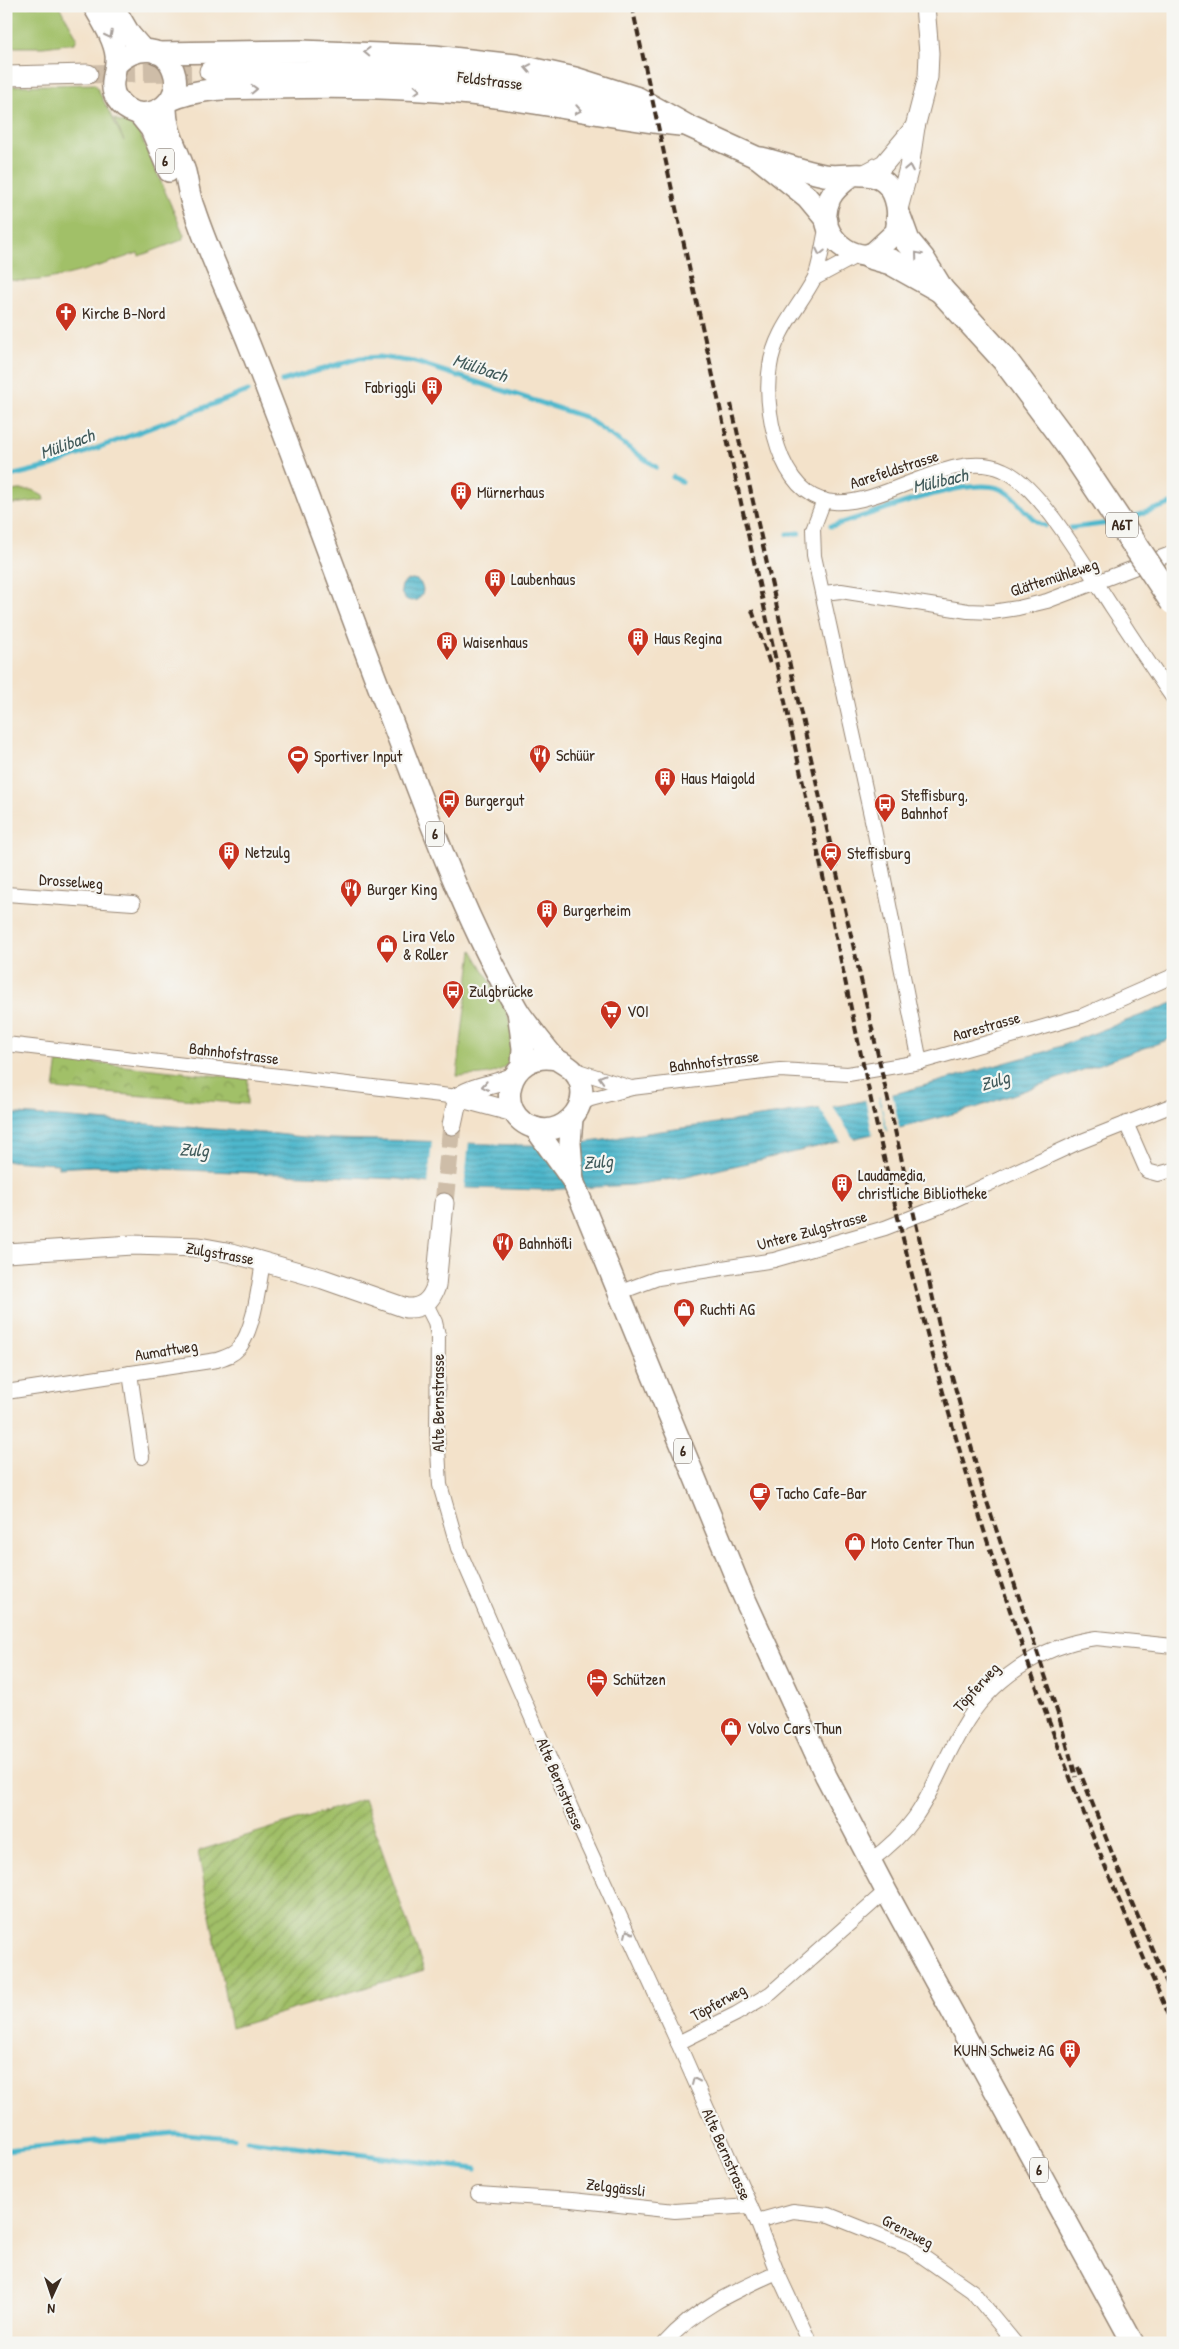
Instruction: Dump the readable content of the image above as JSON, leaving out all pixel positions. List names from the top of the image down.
{
  "streets": {
    "highway": ["A6T"],
    "main road": ["Feldstrasse", "6", "Zulgstrasse"],
    "street": [
      "Aarefeldstrasse",
      "Glättemühleweg",
      "Drosselweg",
      "Aarestrasse",
      "Bahnhofstrasse",
      "Untere Zulgstrasse",
      "Aumattweg",
      "Alte Bernstrasse",
      "Töpferweg",
      "Zelggässli",
      "Grenzweg"
    ]
  },
  "crossings": [
    ["Feldstrasse", "Aarefeldstrasse"],
    ["Feldstrasse", "A6T"],
    ["6", "Bahnhofstrasse"],
    ["6", "Untere Zulgstrasse"],
    ["6", "Töpferweg"],
    ["Aarefeldstrasse", "A6T"],
    ["Aarefeldstrasse", "Glättemühleweg"],
    ["Aarestrasse", "Bahnhofstrasse"],
    ["Zulgstrasse", "Aumattweg"],
    ["Zulgstrasse", "Alte Bernstrasse"],
    ["Alte Bernstrasse", "Töpferweg"],
    ["Alte Bernstrasse", "Zelggässli"],
    ["Alte Bernstrasse", "Grenzweg"]
  ],
  "one_way": ["Alte Bernstrasse"],
  "water": ["Mülibach", "Zulg"],
  "places": {
    "church": ["Kirche B-Nord"],
    "building": [
      "Fabriggli",
      "Mürnerhaus",
      "Laubenhaus",
      "Haus Regina",
      "Waisenhaus",
      "Haus Maigold",
      "Netzulg",
      "Burgerheim",
      "Laudamedia, christliche Bibliotheke",
      "KUHN Schweiz AG"
    ],
    "restaurant": ["Schüür", "Burger King", "Bahnhöfli"],
    "sports": ["Sportiver Input"],
    "bus stop": ["Burgergut", "Steffisburg, Bahnhof", "Zulgbrücke"],
    "station": ["Steffisburg"],
    "shop": [
      "Lira Velo & Roller",
      "Ruchti AG",
      "Moto Center Thun",
      "Volvo Cars Thun"
    ],
    "supermarket": ["VOI"],
    "cafe": ["Tacho Cafe-Bar"],
    "hotel": ["Schützen"]
  },
  "north": "bottom"
}
